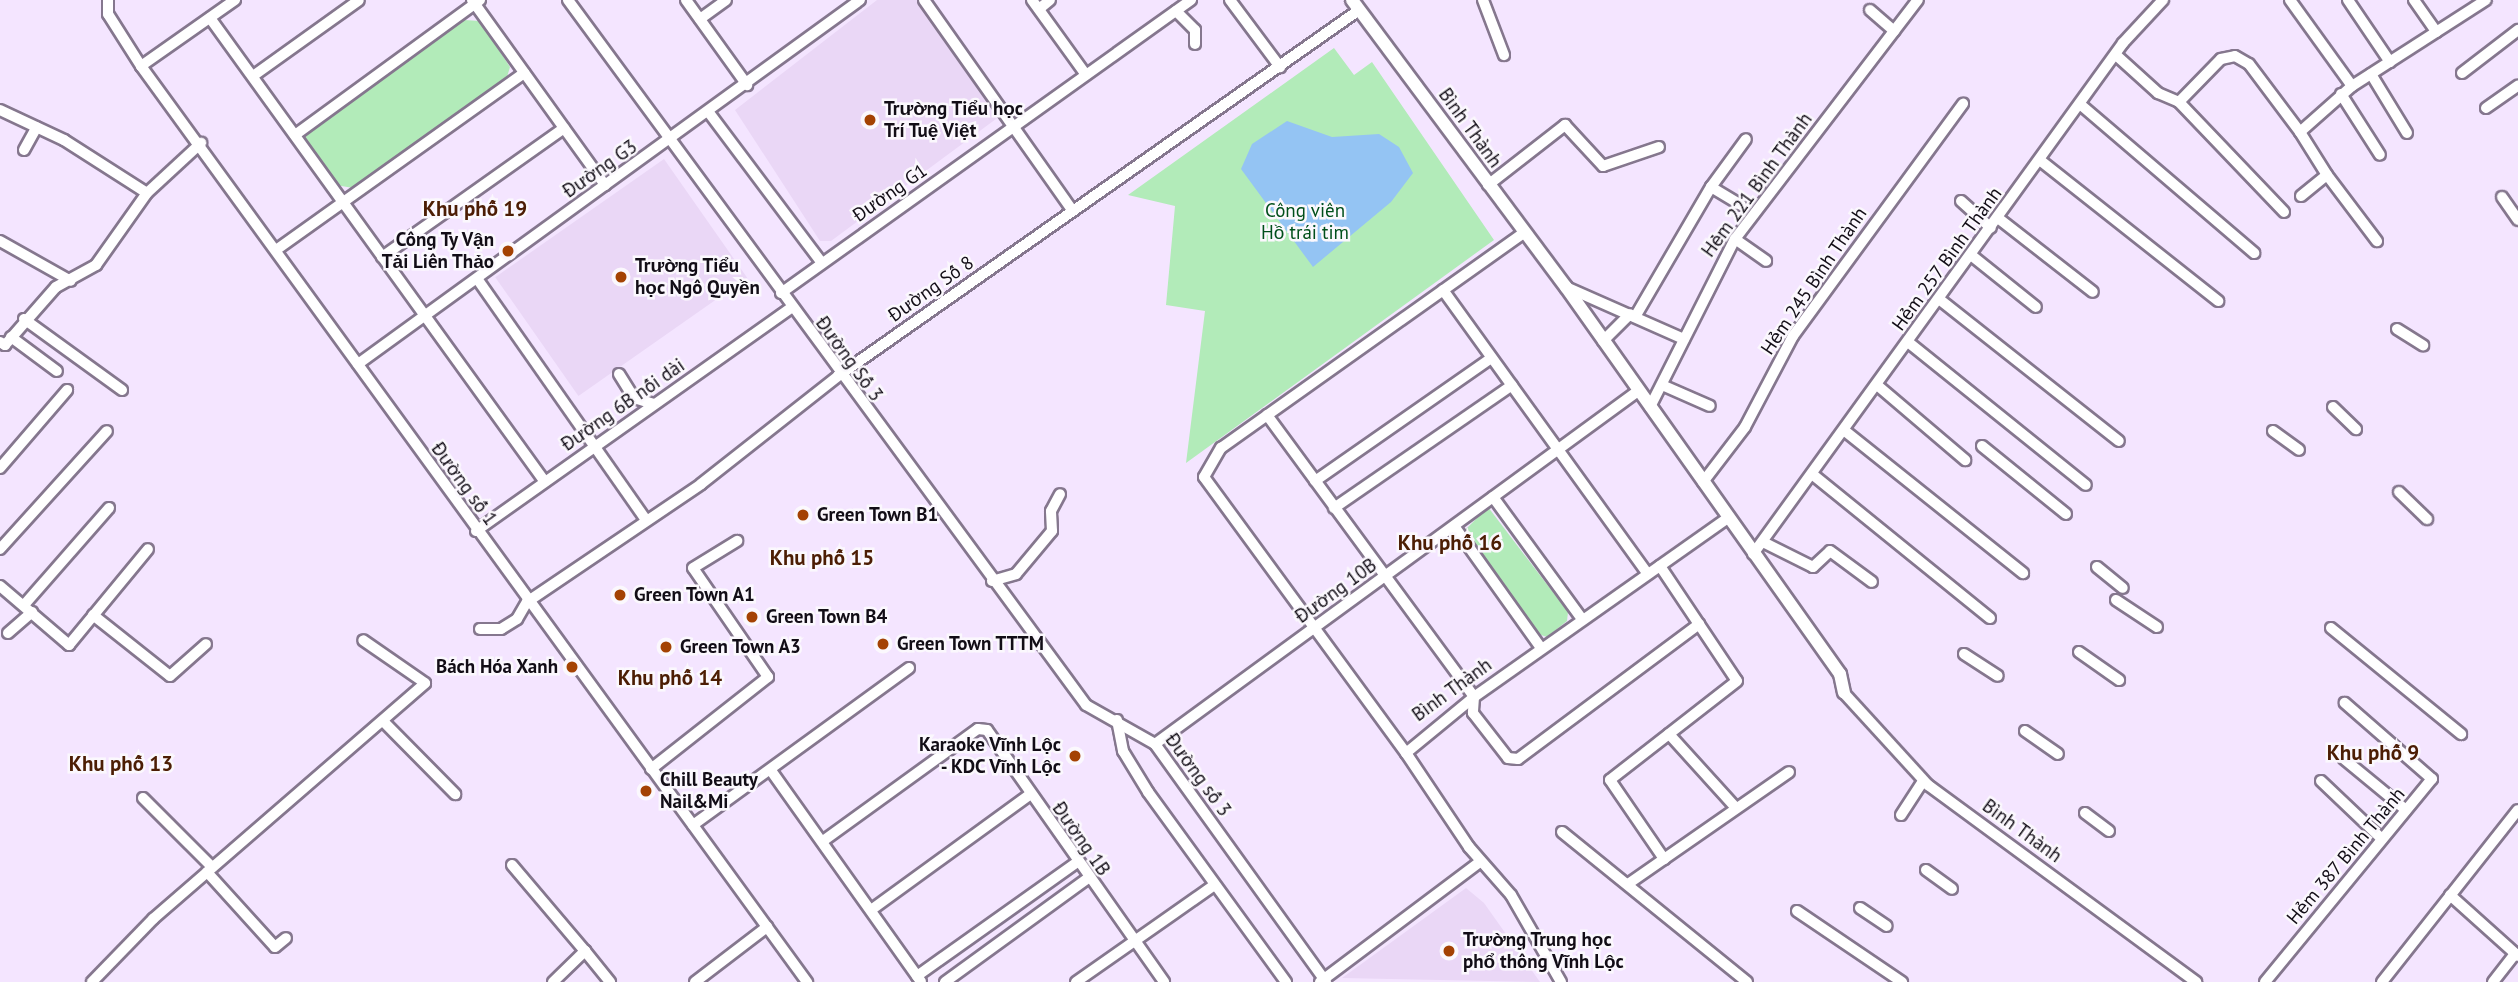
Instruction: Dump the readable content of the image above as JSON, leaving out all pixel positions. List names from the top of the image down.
{
  "streets": {
    "street": [
      "Bình Thành",
      "Đường G3",
      "Hẻm 221 Bình Thành",
      "Đường G1",
      "Hẻm 257 Bình Thành",
      "Hẻm 245 Bình Thành",
      "Đường Số 8",
      "Đường Số 3",
      "Đường 6B nối dài",
      "Đường số 1",
      "Đường 10B",
      "Đường số 3",
      "Đường 1B",
      "Hẻm 387 Bình Thành"
    ]
  },
  "crossings": [
    ["Bình Thành", "Hẻm 221 Bình Thành"],
    ["Bình Thành", "Hẻm 257 Bình Thành"],
    ["Bình Thành", "Hẻm 245 Bình Thành"],
    ["Bình Thành", "Đường Số 8"],
    ["Bình Thành", "Đường 10B"],
    ["Đường G3", "Đường Số 3"],
    ["Đường G3", "Đường số 1"],
    ["Đường G1", "Đường Số 3"],
    ["Đường Số 8", "Đường Số 3"],
    ["Đường Số 8", "Đường số 1"],
    ["Đường Số 3", "Đường 6B nối dài"],
    ["Đường Số 3", "Đường số 3"],
    ["Đường 6B nối dài", "Đường số 1"],
    ["Đường 10B", "Đường số 3"]
  ],
  "districts": [
    "Khu phố 19",
    "Khu phố 16",
    "Khu phố 15",
    "Khu phố 14",
    "Khu phố 9",
    "Khu phố 13"
  ],
  "parks": ["Công viên Hồ trái tim"],
  "places": [
    "Trường Tiểu học Trí Tuệ Việt",
    "Công Ty Vận Tải Liên Thảo",
    "Trường Tiểu học Ngô Quyền",
    "Green Town B1",
    "Green Town A1",
    "Green Town B4",
    "Green Town TTTM",
    "Green Town A3",
    "Bách Hóa Xanh",
    "Karaoke Vĩnh Lộc - KDC Vĩnh Lộc",
    "Chill Beauty Nail&Mi",
    "Trường Trung học phổ thông Vĩnh Lộc"
  ]
}
